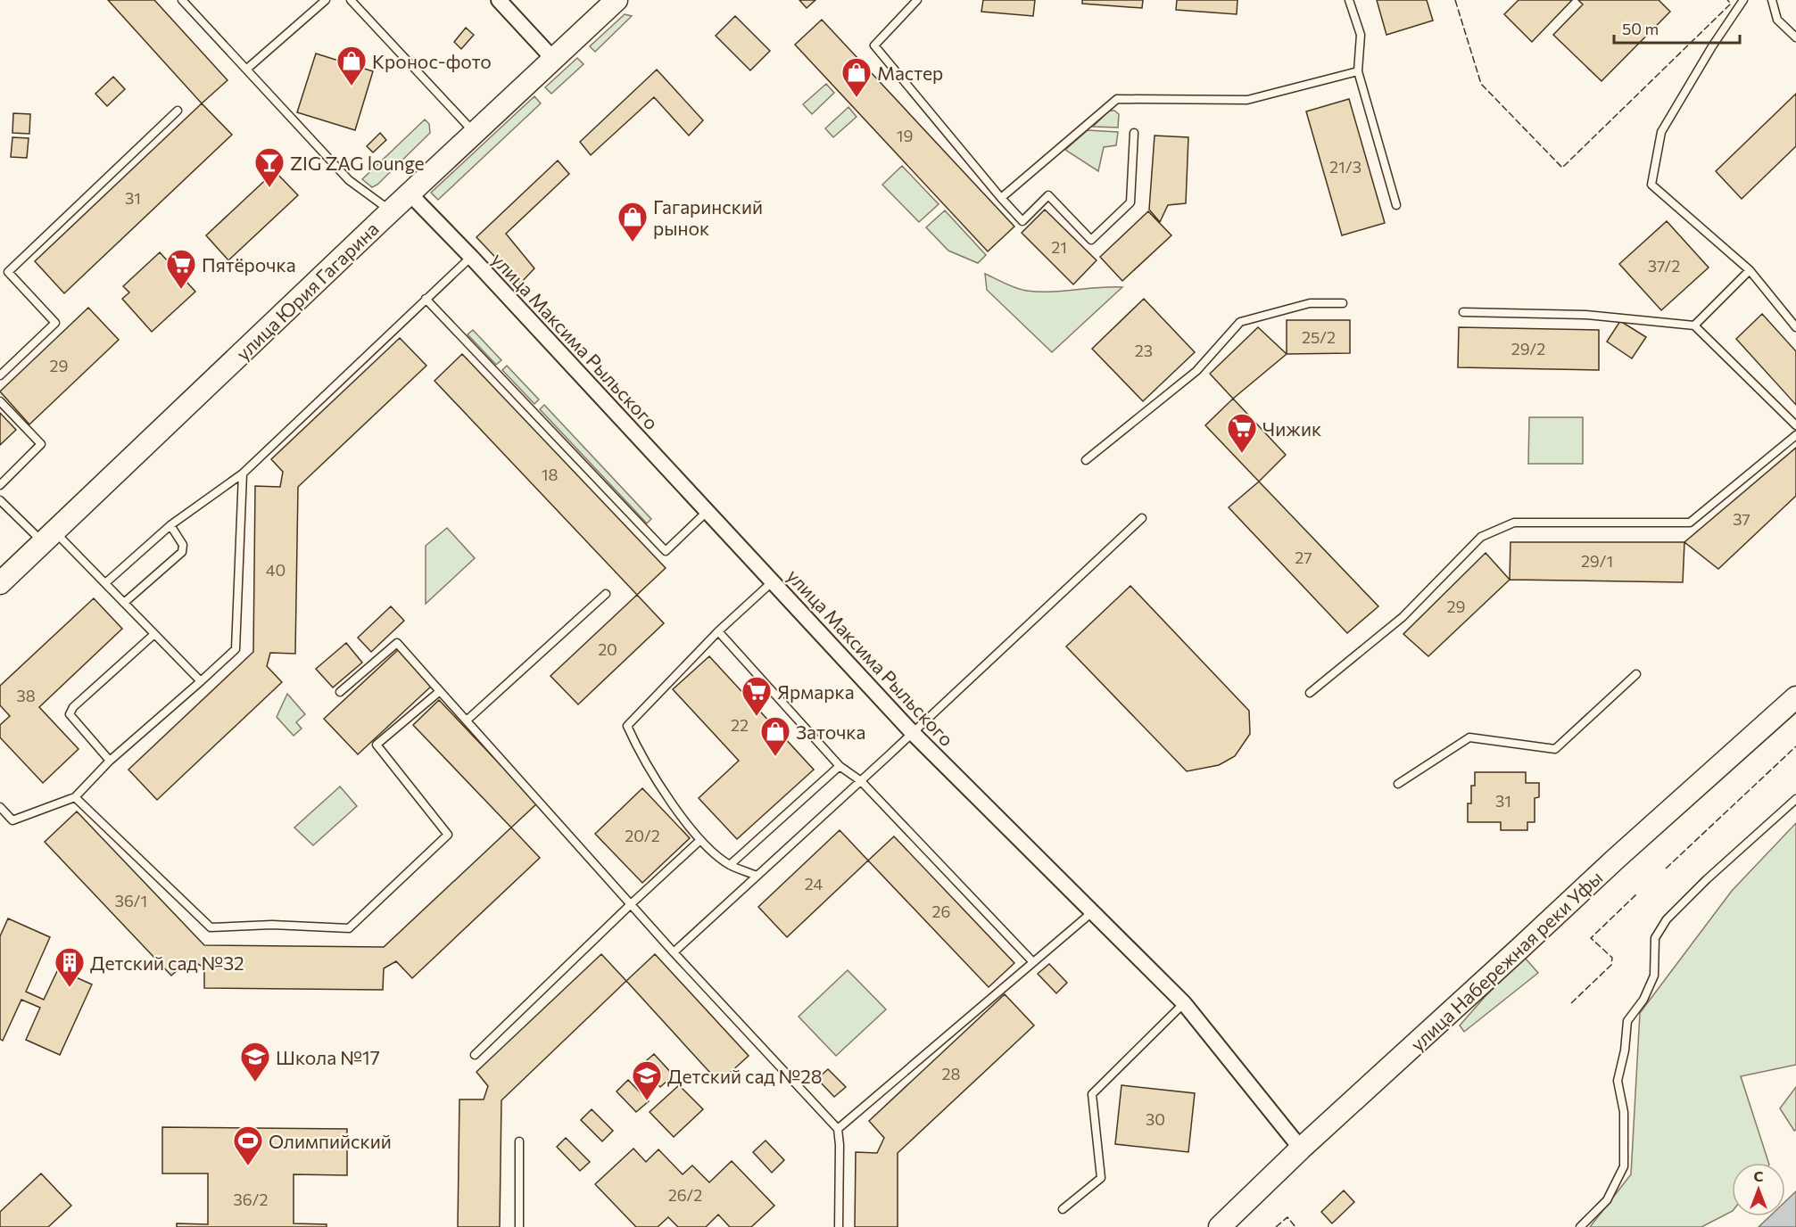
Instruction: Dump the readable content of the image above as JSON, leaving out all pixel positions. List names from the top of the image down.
{
  "streets": {
    "main road": ["улица Юрия Гагарина", "улица Набережная реки Уфы"],
    "street": ["улица Максима Рыльского"]
  },
  "crossings": [
    ["улица Юрия Гагарина", "улица Максима Рыльского"],
    ["улица Максима Рыльского", "улица Набережная реки Уфы"]
  ],
  "places": {
    "shop": [
      "Кронос-фото",
      "Мастер",
      "Гагаринский рынок",
      "Заточка"
    ],
    "bar": ["ZIG ZAG lounge"],
    "supermarket": ["Пятёрочка", "Чижик", "Ярмарка"],
    "building": ["Детский сад №32"],
    "school or university": ["Школа №17", "Детский сад №28"],
    "sports": ["Олимпийский"]
  },
  "house_numbers": [
    "19",
    "21/3",
    "31",
    "21",
    "37/2",
    "25/2",
    "29/2",
    "23",
    "29",
    "18",
    "37",
    "27",
    "29/1",
    "40",
    "29",
    "20",
    "38",
    "22",
    "31",
    "20/2",
    "24",
    "36/1",
    "26",
    "28",
    "30",
    "26/2",
    "36/2"
  ],
  "scale_bar": "50 m",
  "north": "top"
}
